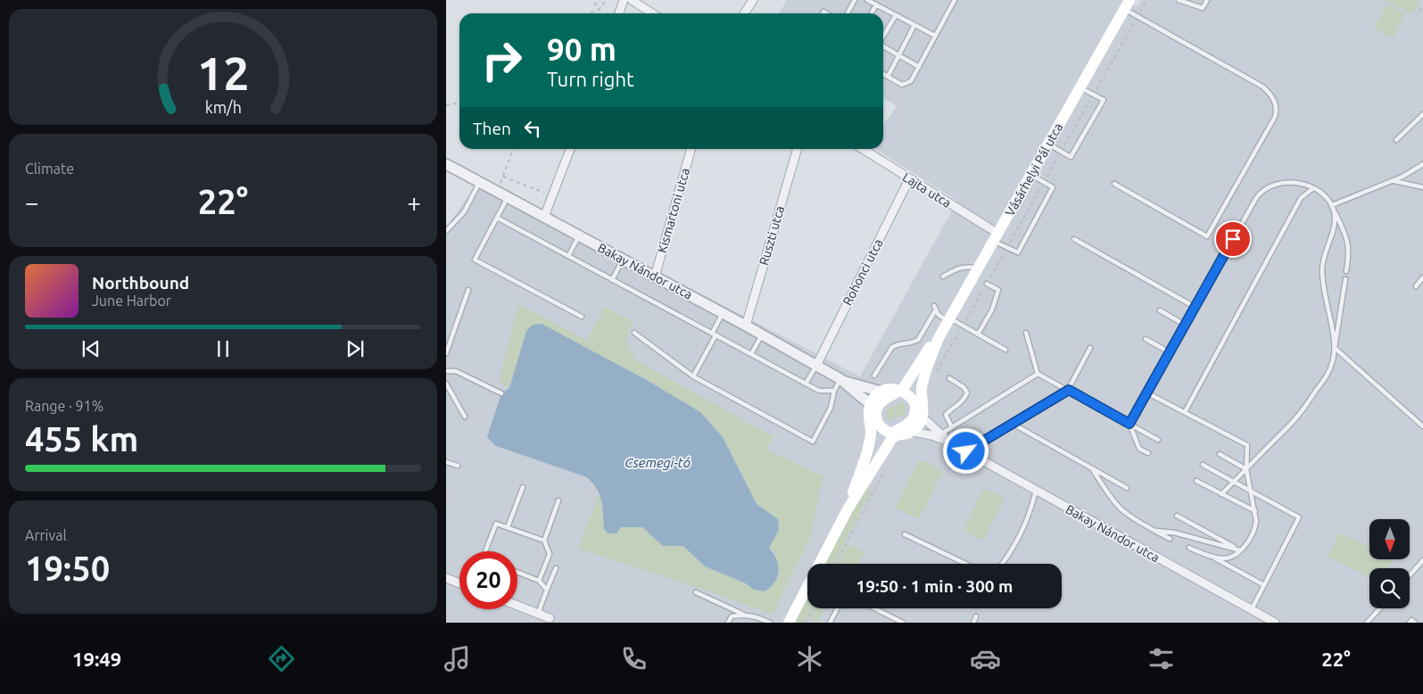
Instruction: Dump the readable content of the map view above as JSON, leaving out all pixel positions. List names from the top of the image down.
{
  "streets": {
    "main road": ["Vásárhelyi Pál utca"],
    "street": [
      "Lajta utca",
      "Kismartoni utca",
      "Ruszti utca",
      "Bakay Nándor utca",
      "Rohonci utca"
    ]
  },
  "crossings": [
    ["Vásárhelyi Pál utca", "Lajta utca"],
    ["Vásárhelyi Pál utca", "Bakay Nándor utca"],
    ["Lajta utca", "Rohonci utca"],
    ["Kismartoni utca", "Bakay Nándor utca"],
    ["Ruszti utca", "Bakay Nándor utca"],
    ["Bakay Nándor utca", "Rohonci utca"]
  ],
  "water": ["Csemegi-tó"],
  "north": "bottom",
  "page": {
    "turn": ["90 m", "Turn right"],
    "then": "Then",
    "tile": [
      "Climate",
      ["Range · 91%", "455 km"],
      ["Arrival", "19:50"]
    ],
    "heat": ["−", "22°", "+"],
    "song": ["Northbound", "June Harbor"],
    "limit": "20",
    "trip": "19:50 · 1 min · 300 m",
    "tabs": ["19:49", "22°"],
    "gauge": ["12", "km/h"]
  }
}
